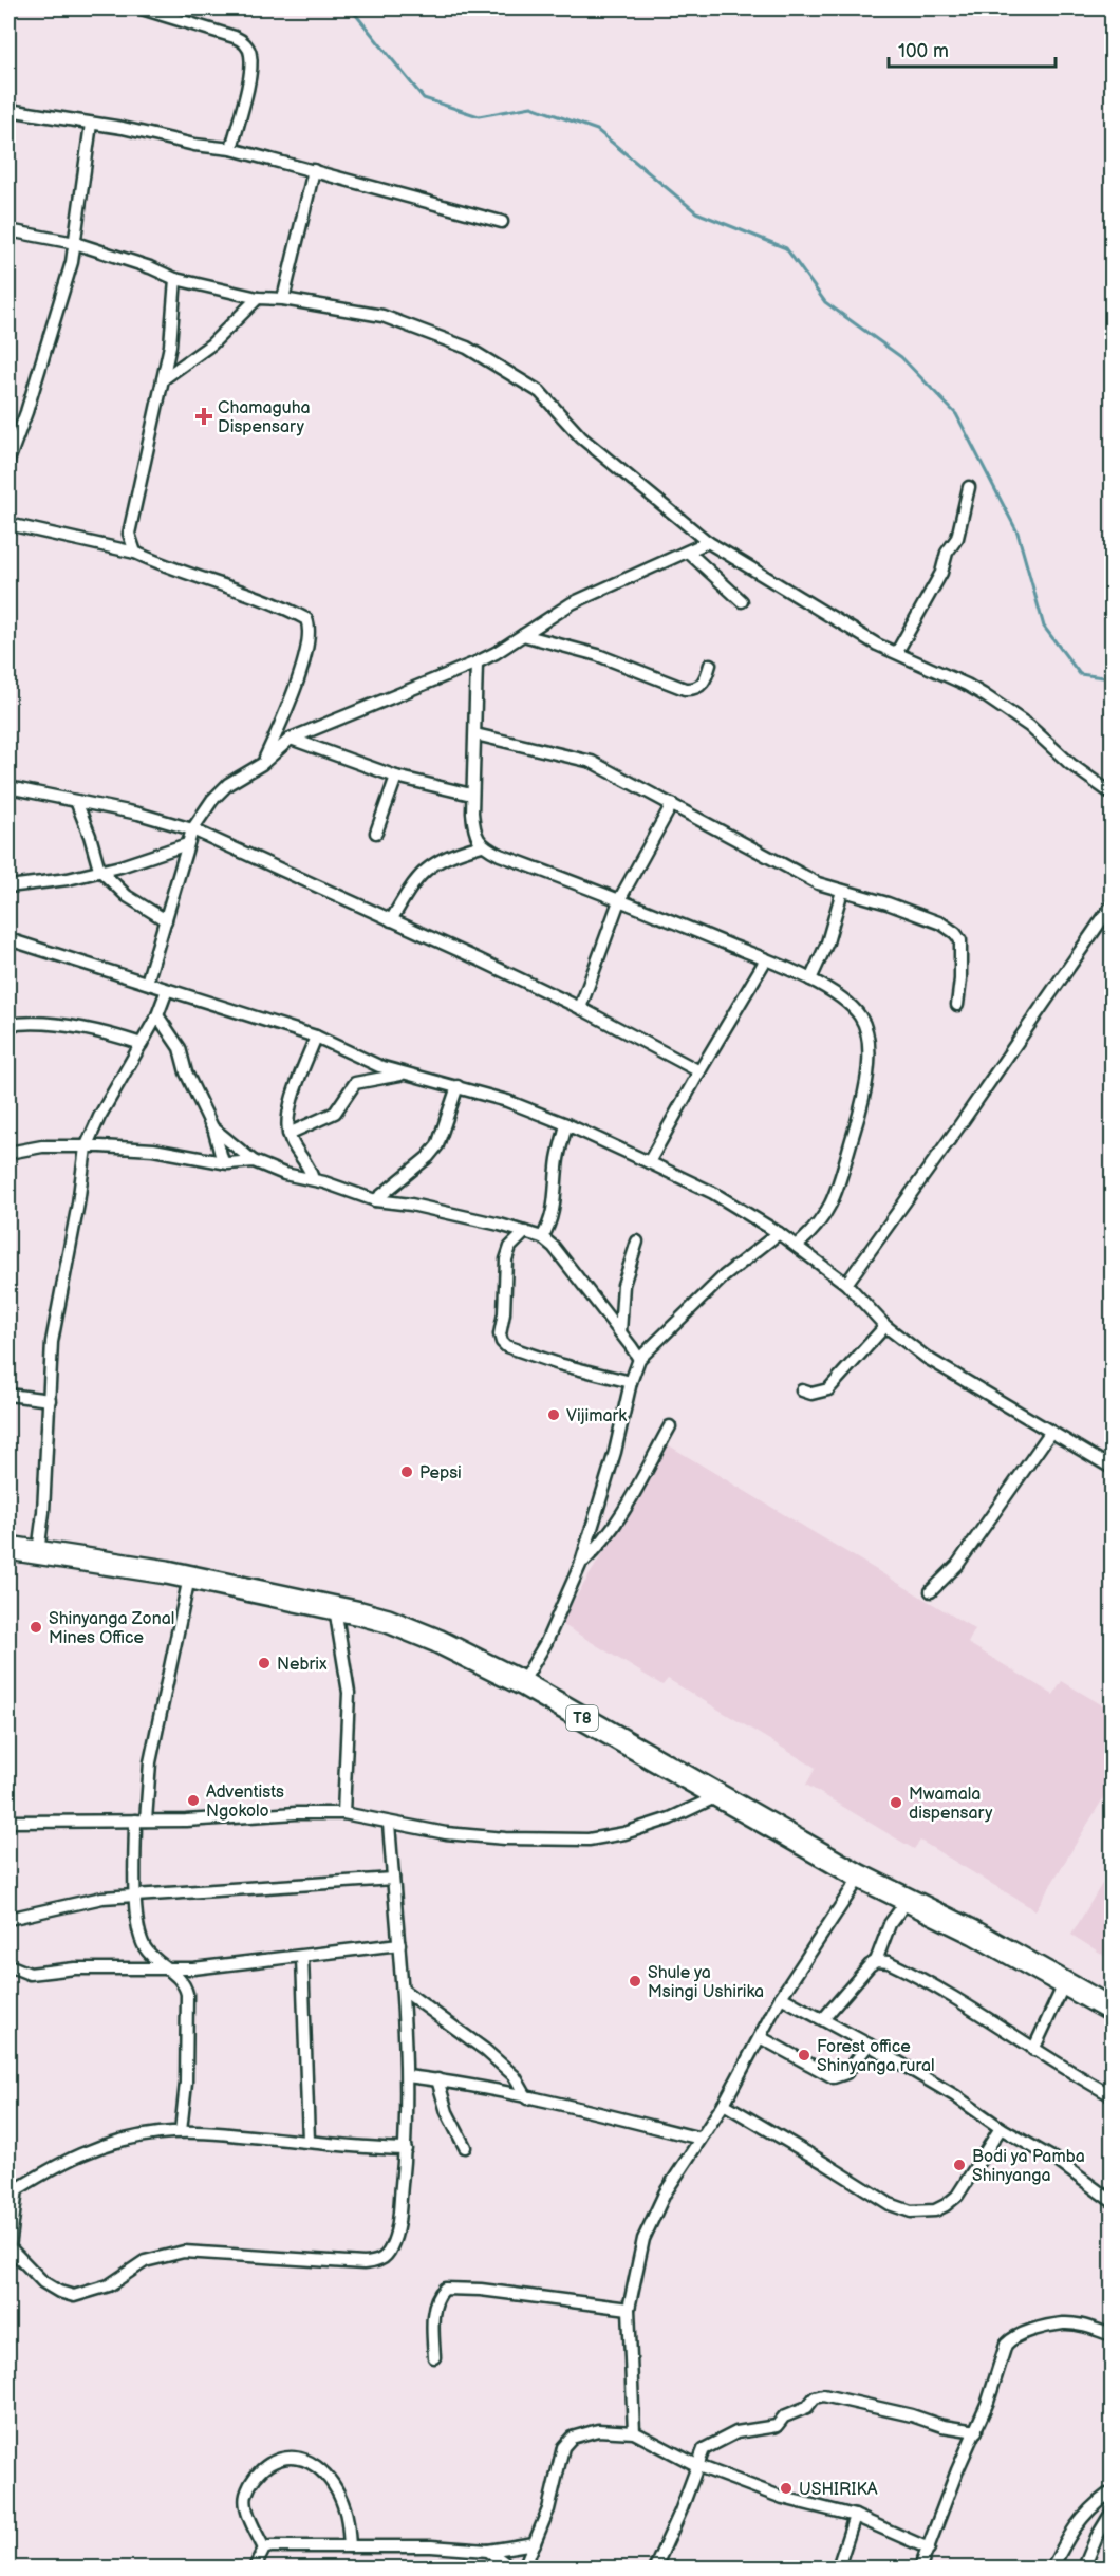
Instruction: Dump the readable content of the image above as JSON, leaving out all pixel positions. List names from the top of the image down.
{
  "streets": {
    "highway": ["T8"]
  },
  "places": {
    "health": ["Chamaguha Dispensary"],
    "other": [
      "Vijimark",
      "Pepsi",
      "Shinyanga Zonal Mines Office",
      "Nebrix",
      "Adventists Ngokolo",
      "Mwamala dispensary",
      "Shule ya Msingi Ushirika",
      "Forest office Shinyanga rural",
      "Bodi ya Pamba Shinyanga",
      "USHIRIKA"
    ]
  },
  "scale_bar": "100 m"
}
